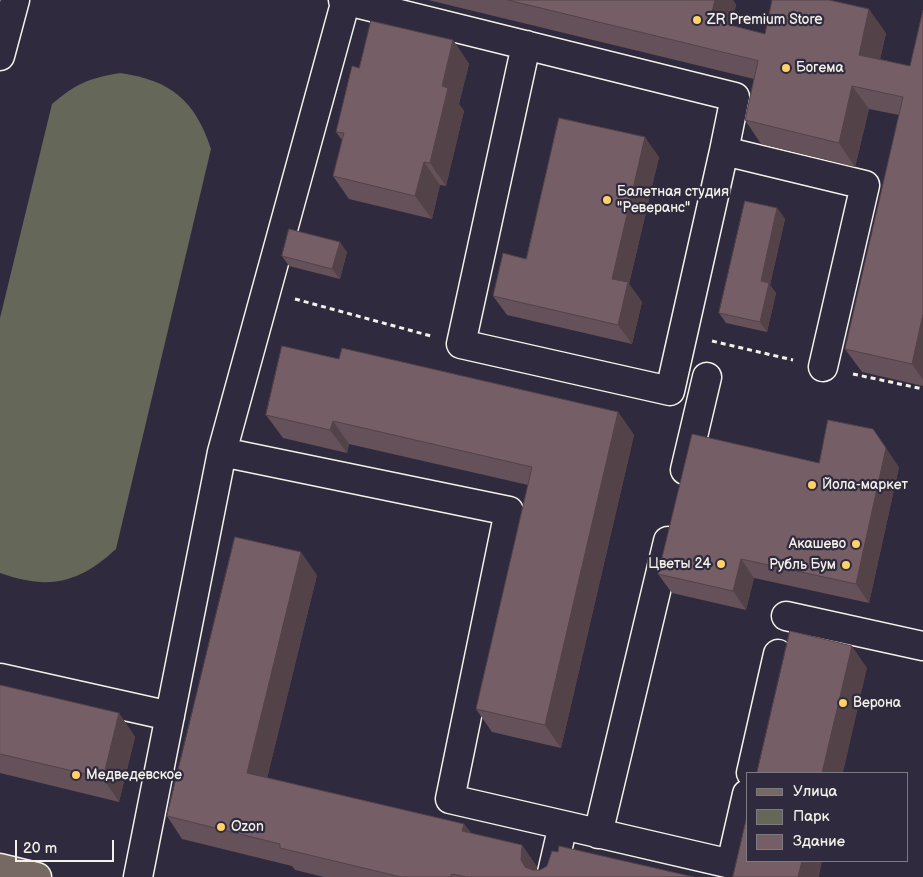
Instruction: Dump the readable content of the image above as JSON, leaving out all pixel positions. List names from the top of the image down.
{
  "places": [
    "ZR Premium Store",
    "Богема",
    "Балетная студия \"Реверанс\"",
    "Йола-маркет",
    "Акашево",
    "Цветы 24",
    "Рубль Бум",
    "Верона",
    "Медведевское",
    "Ozon"
  ],
  "legend": ["Улица", "Парк", "Здание"],
  "scale_bar": "20 m"
}
